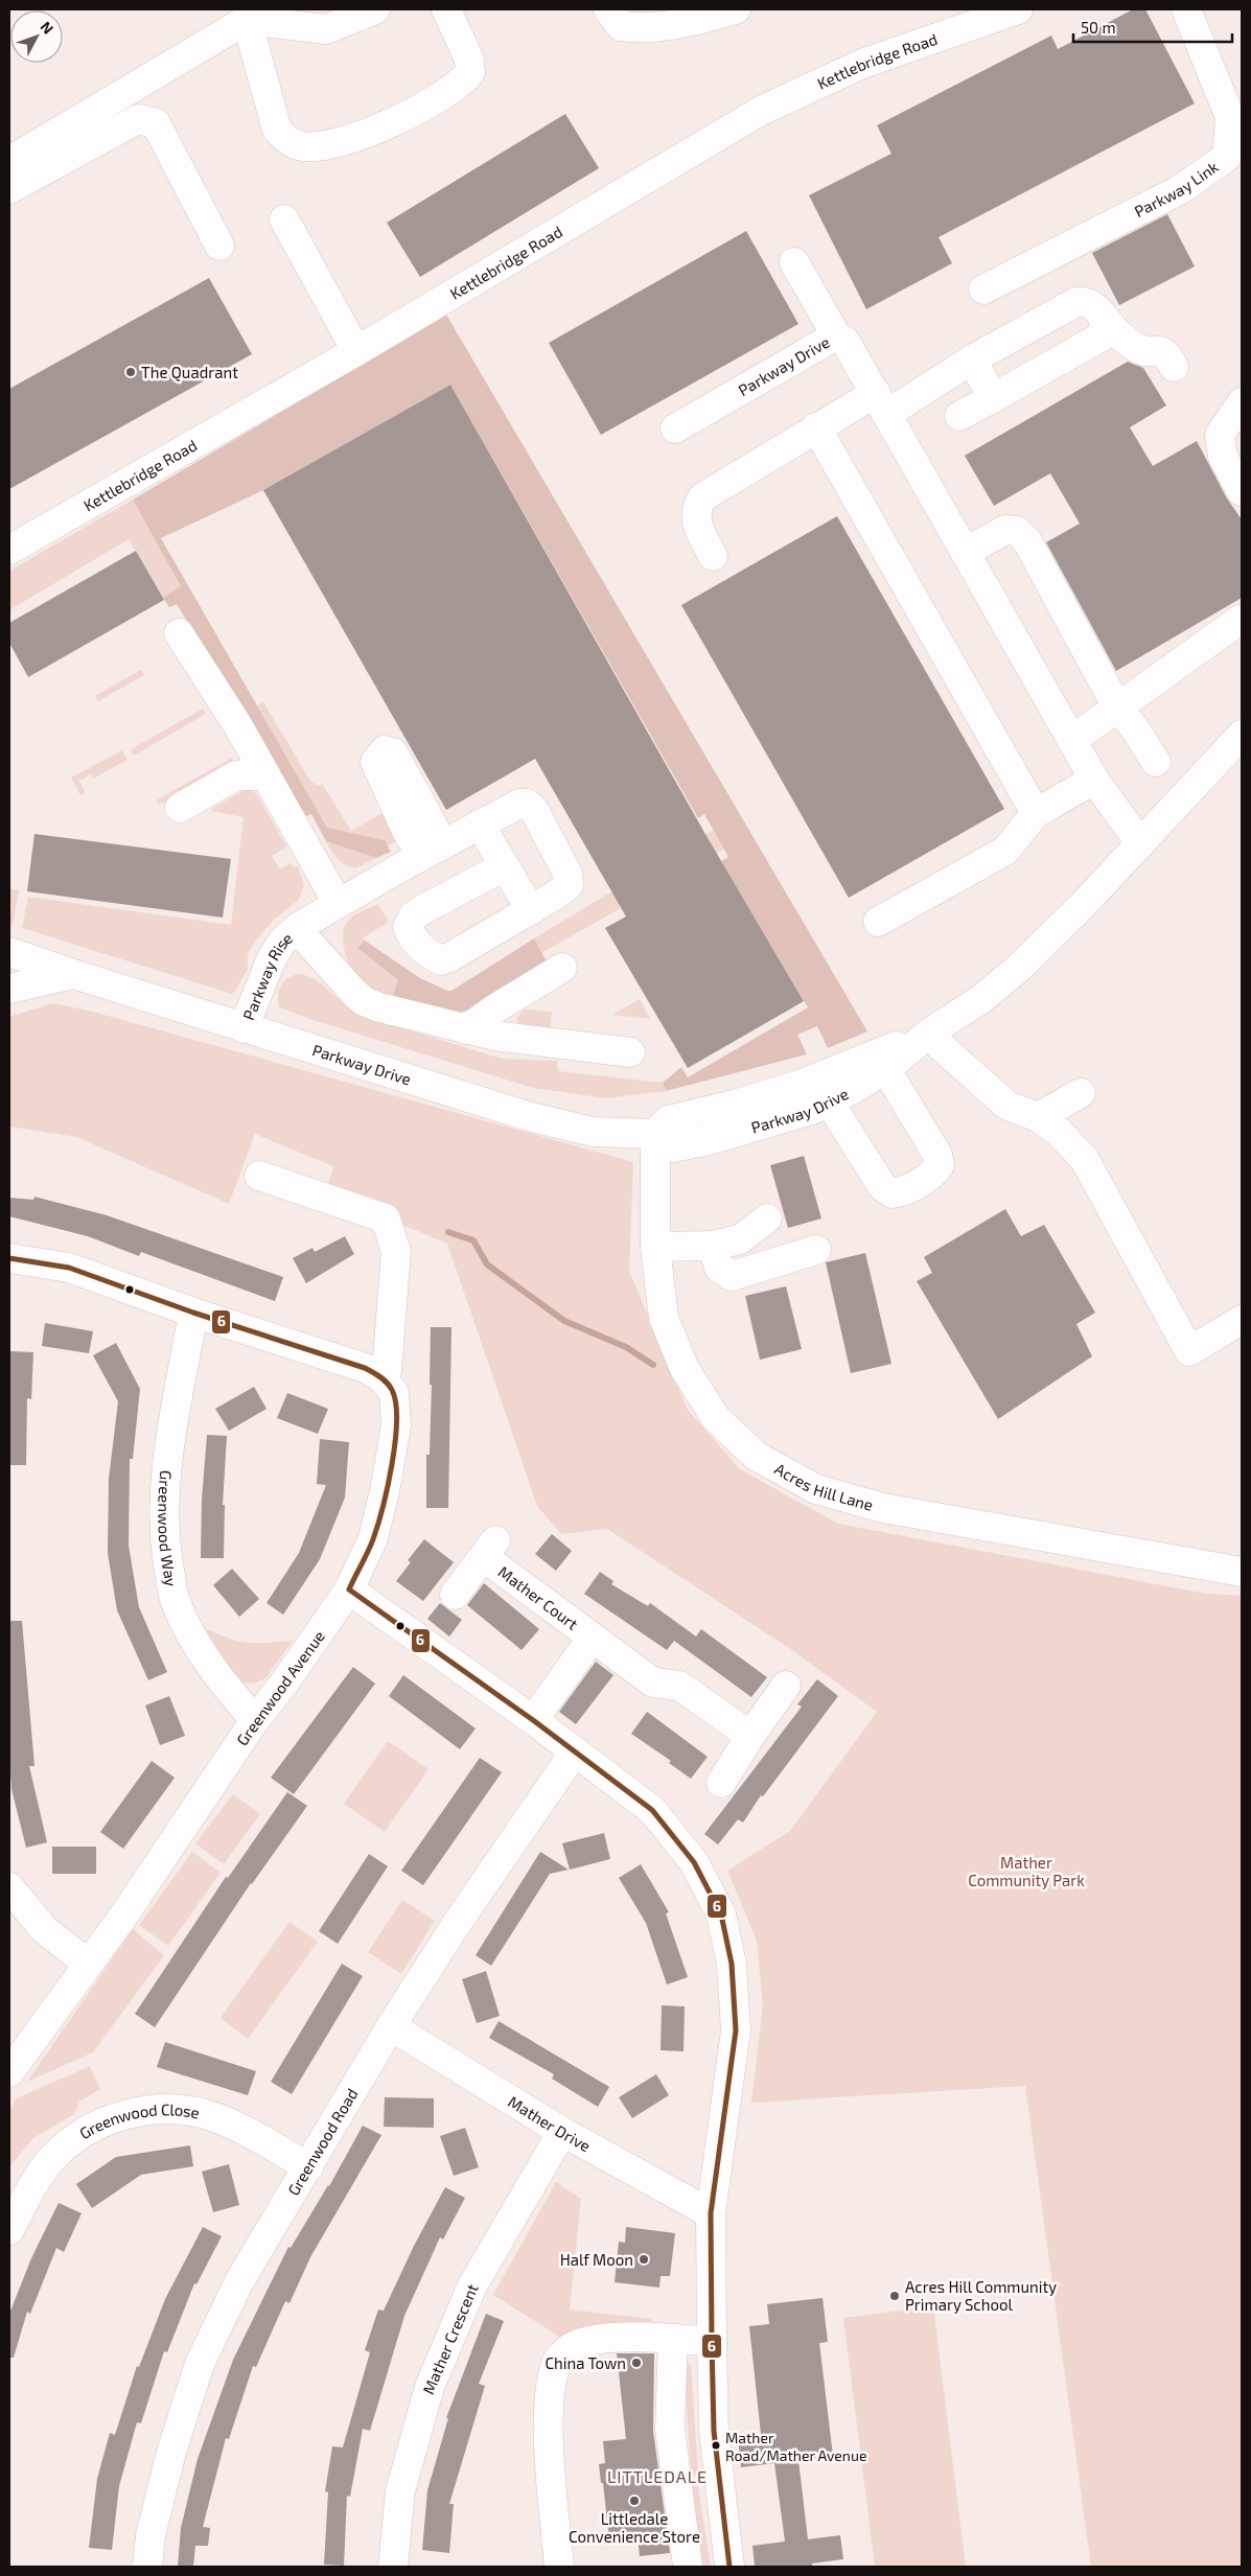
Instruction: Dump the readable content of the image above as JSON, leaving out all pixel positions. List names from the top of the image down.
{
  "streets": {
    "street": [
      "Kettlebridge Road",
      "Parkway Link",
      "Parkway Drive",
      "Parkway Rise",
      "Acres Hill Lane",
      "Greenwood Way",
      "Mather Court",
      "Greenwood Avenue",
      "Mather Drive",
      "Greenwood Close",
      "Greenwood Road",
      "Mather Crescent"
    ]
  },
  "crossings": [
    ["Parkway Drive", "Parkway Rise"],
    ["Parkway Drive", "Acres Hill Lane"],
    ["Greenwood Way", "Greenwood Avenue"],
    ["Mather Drive", "Greenwood Road"],
    ["Mather Drive", "Mather Crescent"],
    ["Greenwood Close", "Greenwood Road"]
  ],
  "districts": ["LITTLEDALE"],
  "parks": ["Mather Community Park"],
  "places": [
    "The Quadrant",
    "Half Moon",
    "Acres Hill Community Primary School",
    "China Town",
    "Mather Road/Mather Avenue",
    "Littledale Convenience Store"
  ],
  "lines": ["transit line 6"],
  "scale_bar": "50 m",
  "north": "top right"
}
